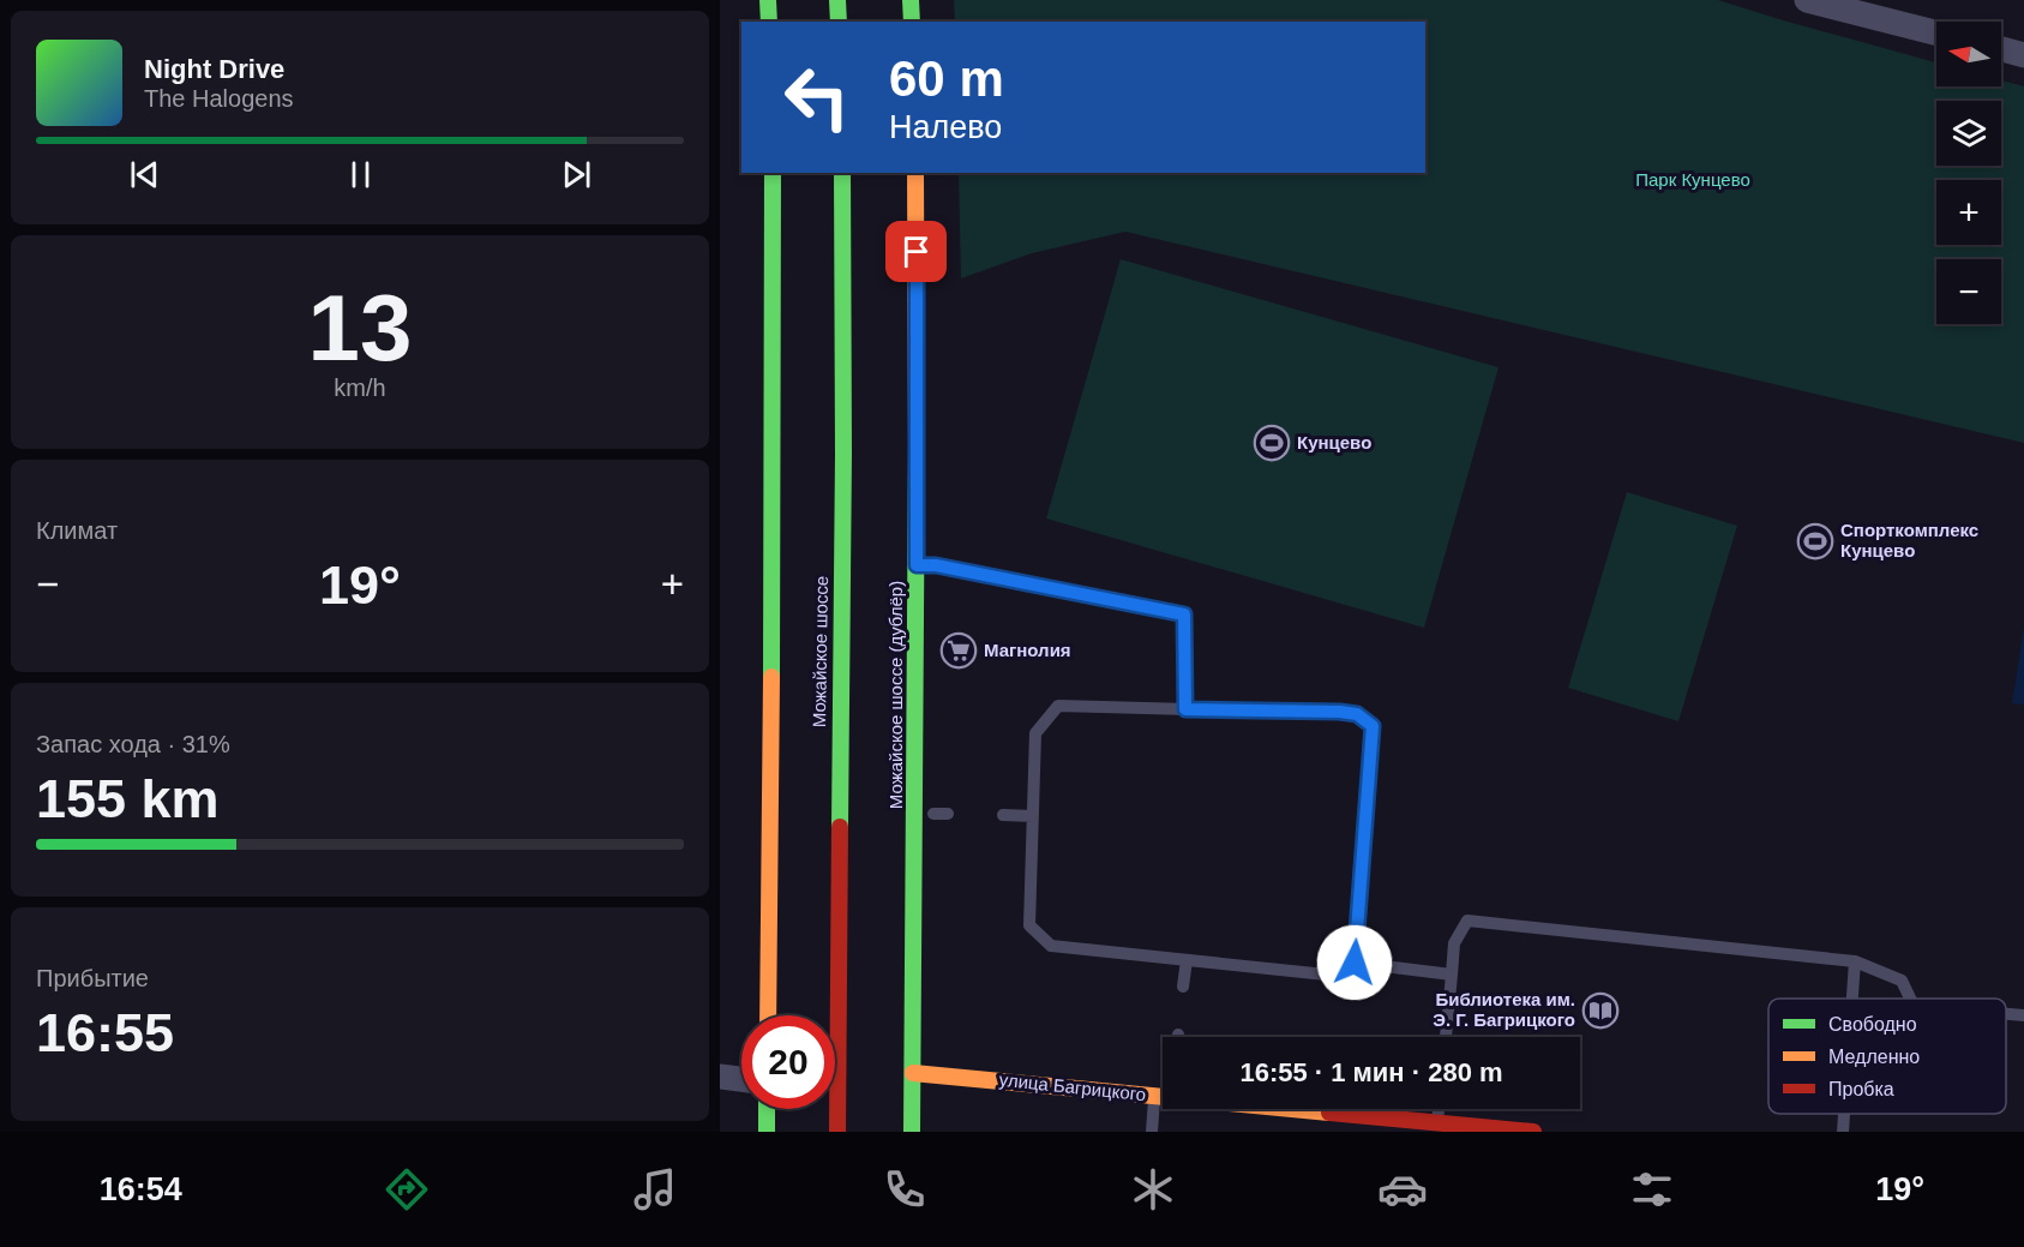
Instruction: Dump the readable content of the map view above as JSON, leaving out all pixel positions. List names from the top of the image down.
{
  "streets": {
    "main road": ["Можайское шоссе", "Можайское шоссе (дублёр)", "улица Багрицкого"]
  },
  "crossings": [
    ["Можайское шоссе (дублёр)", "улица Багрицкого"]
  ],
  "parks": ["Парк Кунцево"],
  "places": {
    "sports": ["Кунцево", "Спорткомплекс Кунцево"],
    "supermarket": ["Магнолия"],
    "library": ["Библиотека им. Э. Г. Багрицкого"]
  },
  "legend": ["Свободно", "Медленно", "Пробка"],
  "north": "left",
  "page": {
    "map_buttons": ["+", "−"],
    "turn": ["60 m", "Налево"],
    "song": ["Night Drive", "The Halogens"],
    "tile": [
      ["13", "km/h"],
      "Климат",
      ["Запас хода · 31%", "155 km"],
      ["Прибытие", "16:55"]
    ],
    "heat": ["−", "19°", "+"],
    "limit": "20",
    "trip": "16:55 · 1 мин · 280 m",
    "tabs": ["16:54", "19°"]
  }
}
